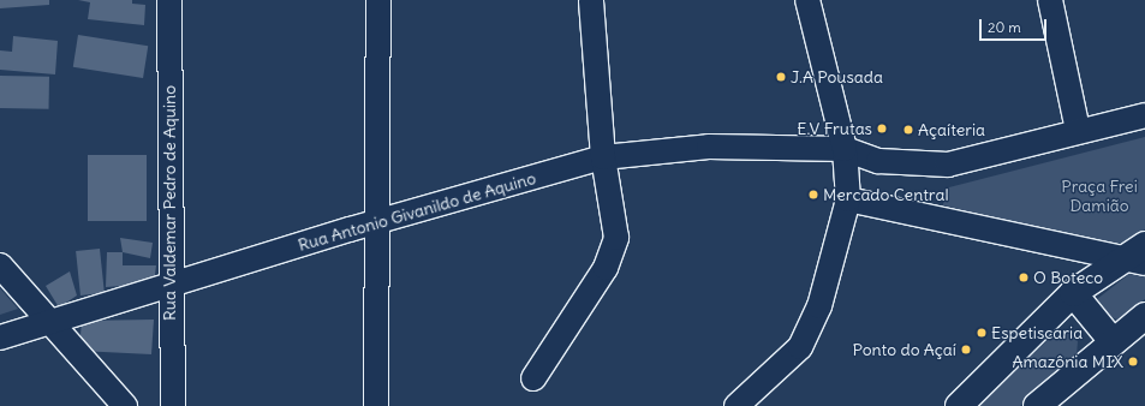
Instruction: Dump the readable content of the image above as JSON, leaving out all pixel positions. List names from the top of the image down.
{
  "streets": {
    "street": ["Rua Valdemar Pedro de Aquino", "Rua Antonio Givanildo de Aquino"]
  },
  "crossings": [
    ["Rua Valdemar Pedro de Aquino", "Rua Antonio Givanildo de Aquino"]
  ],
  "parks": ["Praça Frei Damião"],
  "places": [
    "J.A Pousada",
    "E.V Frutas",
    "Açaíteria",
    "Mercado Central",
    "O Boteco",
    "Espetiscaria",
    "Ponto do Açaí",
    "Amazônia MIX"
  ],
  "scale_bar": "20 m"
}
